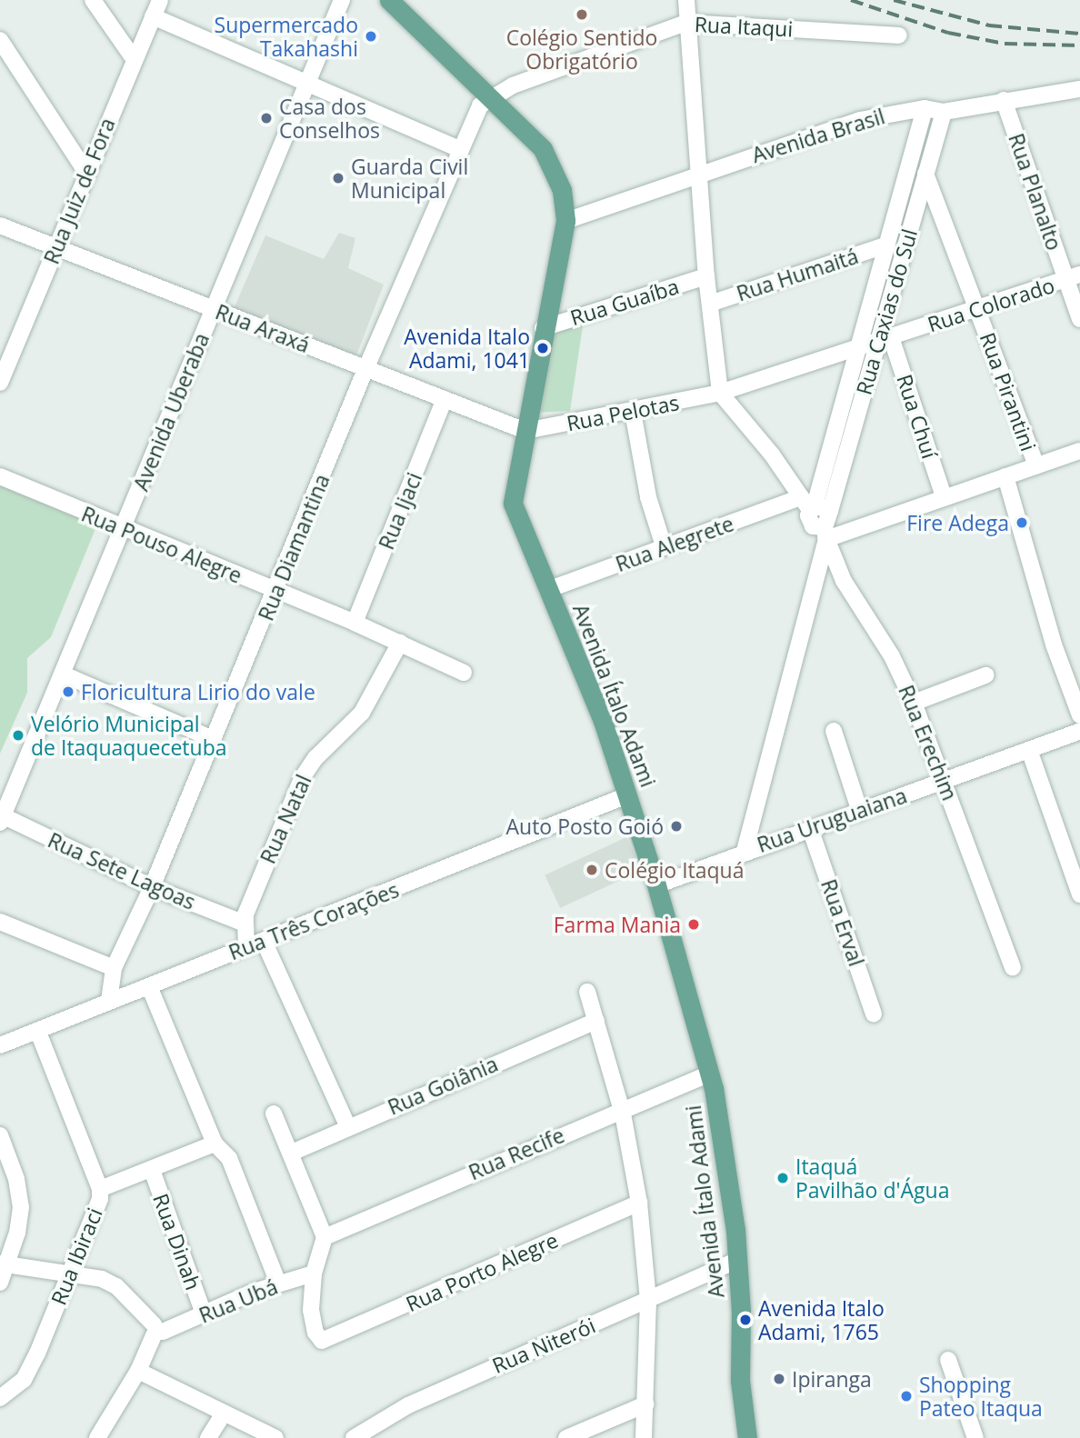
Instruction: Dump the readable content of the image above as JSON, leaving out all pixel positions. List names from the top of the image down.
{
  "streets": {
    "main road": ["Avenida Ítalo Adami"],
    "street": [
      "Rua Itaqui",
      "Avenida Brasil",
      "Rua Juiz de Fora",
      "Rua Planalto",
      "Rua Humaitá",
      "Rua Guaíba",
      "Rua Colorado",
      "Rua Caxias do Sul",
      "Rua Araxá",
      "Rua Pirantini",
      "Avenida Uberaba",
      "Rua Pelotas",
      "Rua Chuí",
      "Rua Ijaci",
      "Rua Alegrete",
      "Rua Pouso Alegre",
      "Rua Diamantina",
      "Rua Erechim",
      "Rua Natal",
      "Rua Uruguaiana",
      "Rua Sete Lagoas",
      "Rua Três Corações",
      "Rua Erval",
      "Rua Goiânia",
      "Rua Recife",
      "Rua Dinah",
      "Rua Ibiraci",
      "Rua Porto Alegre",
      "Rua Ubá",
      "Rua Niterói"
    ]
  },
  "crossings": [
    ["Rua Itaqui", "Rua Diamantina"],
    ["Rua Itaqui", "Avenida Ítalo Adami"],
    ["Avenida Brasil", "Rua Planalto"],
    ["Avenida Brasil", "Rua Caxias do Sul"],
    ["Avenida Brasil", "Avenida Ítalo Adami"],
    ["Rua Juiz de Fora", "Rua Araxá"],
    ["Rua Planalto", "Rua Colorado"],
    ["Rua Humaitá", "Rua Caxias do Sul"],
    ["Rua Guaíba", "Avenida Ítalo Adami"],
    ["Rua Colorado", "Rua Caxias do Sul"],
    ["Rua Colorado", "Rua Pirantini"],
    ["Rua Colorado", "Rua Pelotas"],
    ["Rua Colorado", "Rua Chuí"],
    ["Rua Caxias do Sul", "Rua Pirantini"],
    ["Rua Caxias do Sul", "Rua Chuí"],
    ["Rua Caxias do Sul", "Rua Alegrete"],
    ["Rua Caxias do Sul", "Rua Erechim"],
    ["Rua Araxá", "Avenida Uberaba"],
    ["Rua Araxá", "Rua Pelotas"],
    ["Rua Araxá", "Rua Ijaci"],
    ["Rua Araxá", "Rua Diamantina"],
    ["Rua Araxá", "Avenida Ítalo Adami"],
    ["Avenida Uberaba", "Rua Pouso Alegre"],
    ["Avenida Uberaba", "Rua Sete Lagoas"],
    ["Rua Pelotas", "Avenida Ítalo Adami"],
    ["Rua Ijaci", "Rua Pouso Alegre"],
    ["Rua Alegrete", "Avenida Ítalo Adami"],
    ["Rua Alegrete", "Rua Erechim"],
    ["Rua Pouso Alegre", "Rua Diamantina"],
    ["Rua Pouso Alegre", "Rua Natal"],
    ["Rua Diamantina", "Avenida Ítalo Adami"],
    ["Rua Diamantina", "Rua Sete Lagoas"],
    ["Rua Diamantina", "Rua Três Corações"],
    ["Avenida Ítalo Adami", "Rua Uruguaiana"],
    ["Avenida Ítalo Adami", "Rua Três Corações"],
    ["Avenida Ítalo Adami", "Rua Recife"],
    ["Avenida Ítalo Adami", "Rua Niterói"],
    ["Rua Erechim", "Rua Uruguaiana"],
    ["Rua Natal", "Rua Sete Lagoas"],
    ["Rua Natal", "Rua Três Corações"],
    ["Rua Uruguaiana", "Rua Erval"],
    ["Rua Três Corações", "Rua Ibiraci"],
    ["Rua Dinah", "Rua Ubá"],
    ["Rua Porto Alegre", "Rua Ubá"]
  ],
  "places": [
    "Colégio Sentido Obrigatório",
    "Supermercado Takahashi",
    "Casa dos Conselhos",
    "Guarda Civil Municipal",
    "Avenida Italo Adami, 1041",
    "Fire Adega",
    "Floricultura Lirio do vale",
    "Velório Municipal de Itaquaquecetuba",
    "Auto Posto Goió",
    "Colégio Itaquá",
    "Farma Mania",
    "Itaquá Pavilhão d'Água",
    "Avenida Italo Adami, 1765",
    "Ipiranga",
    "Shopping Pateo Itaqua"
  ]
}
